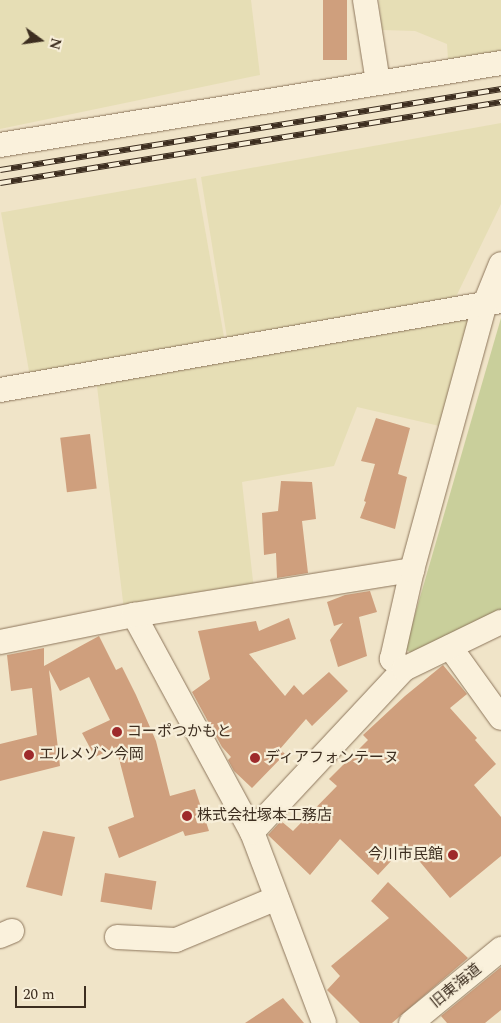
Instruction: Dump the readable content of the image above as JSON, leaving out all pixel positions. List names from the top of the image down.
{
  "streets": {
    "street": ["旧東海道"]
  },
  "places": [
    "コーポつかもと",
    "エルメゾン今岡",
    "ディアフォンテーヌ",
    "株式会社塚本工務店",
    "今川市民館"
  ],
  "scale_bar": "20 m",
  "north": "right"
}
